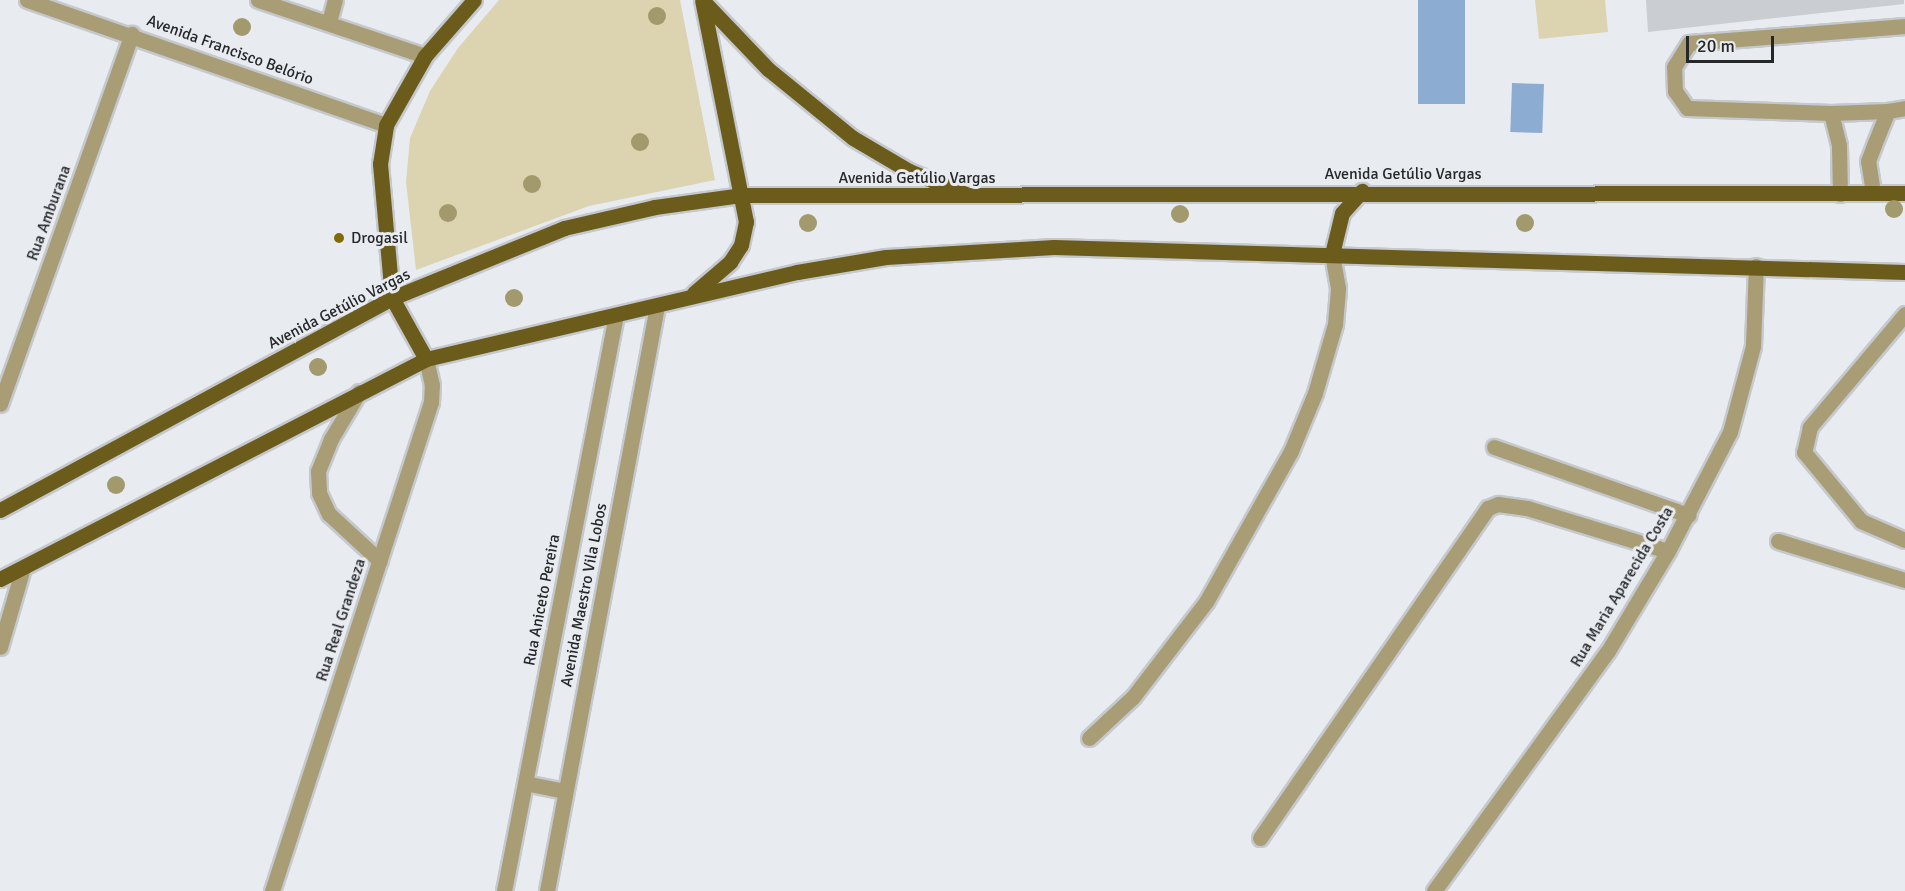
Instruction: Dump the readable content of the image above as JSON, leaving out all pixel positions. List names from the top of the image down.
{
  "streets": {
    "main road": ["Avenida Getúlio Vargas"],
    "street": [
      "Avenida Francisco Belório",
      "Rua Amburana",
      "Rua Maria Aparecida Costa",
      "Avenida Maestro Vila Lobos",
      "Rua Aniceto Pereira",
      "Rua Real Grandeza"
    ]
  },
  "crossings": [
    ["Avenida Francisco Belório", "Rua Amburana"]
  ],
  "places": ["Drogasil"],
  "scale_bar": "20 m"
}
